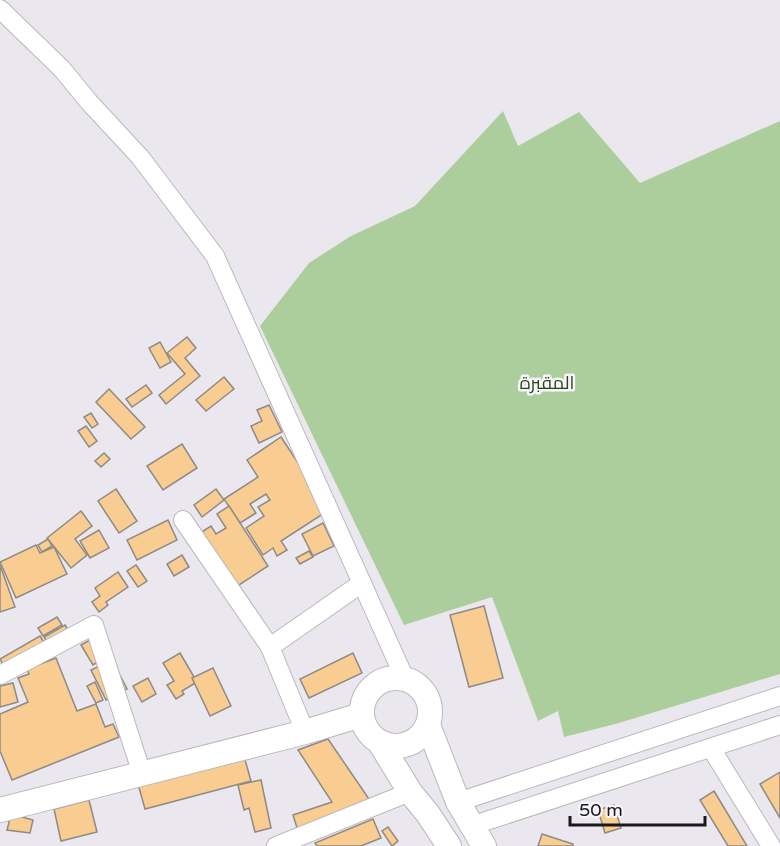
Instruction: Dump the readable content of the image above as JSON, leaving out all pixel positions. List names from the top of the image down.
{
  "parks": ["المقبرة"],
  "scale_bar": "50 m"
}
